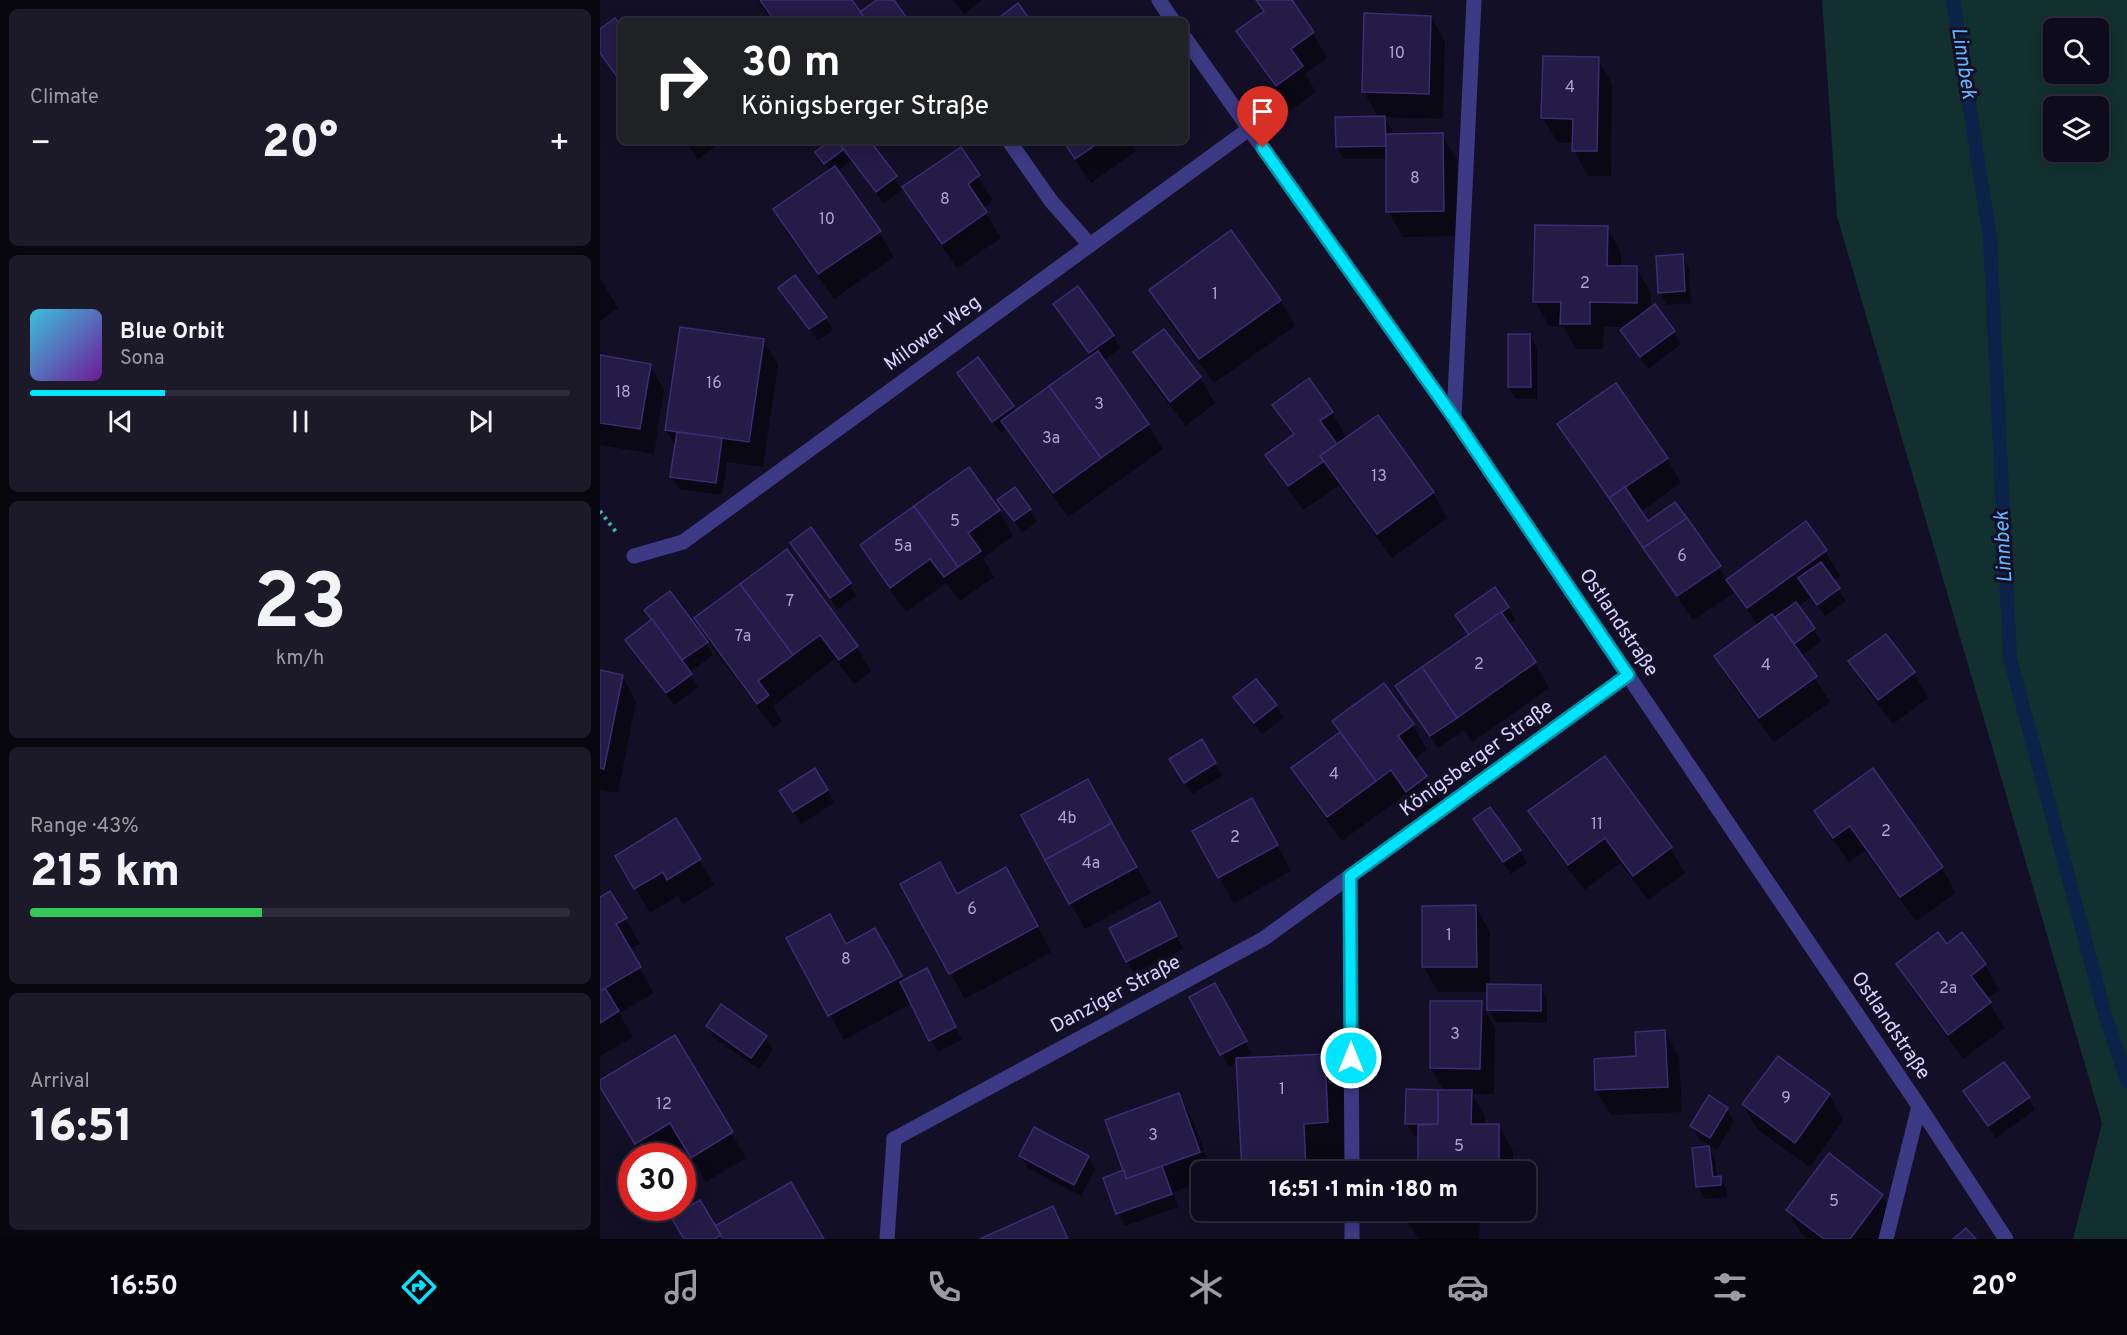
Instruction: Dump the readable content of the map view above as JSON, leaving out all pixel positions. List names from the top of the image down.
{
  "streets": {
    "street": [
      "Milower Weg",
      "Ostlandstraße",
      "Königsberger Straße",
      "Danziger Straße"
    ]
  },
  "crossings": [
    ["Milower Weg", "Ostlandstraße"],
    ["Ostlandstraße", "Königsberger Straße"],
    ["Königsberger Straße", "Danziger Straße"]
  ],
  "water": ["Linnbek"],
  "house_numbers": [
    "10",
    "4",
    "8",
    "8",
    "10",
    "2",
    "1",
    "16",
    "18",
    "3",
    "3a",
    "13",
    "5",
    "5a",
    "6",
    "7",
    "7a",
    "2",
    "4",
    "4",
    "4b",
    "11",
    "2",
    "2",
    "4a",
    "6",
    "1",
    "8",
    "2a",
    "3",
    "1",
    "9",
    "12",
    "3",
    "5",
    "5"
  ],
  "page": {
    "tile": [
      "Climate",
      ["23", "km/h"],
      ["Range · 43%", "215 km"],
      ["Arrival", "16:51"]
    ],
    "turn": ["30 m", "Königsberger Straße"],
    "heat": ["−", "20°", "+"],
    "song": ["Blue Orbit", "Sona"],
    "limit": "30",
    "trip": "16:51 · 1 min · 180 m",
    "tabs": ["16:50", "20°"]
  }
}
